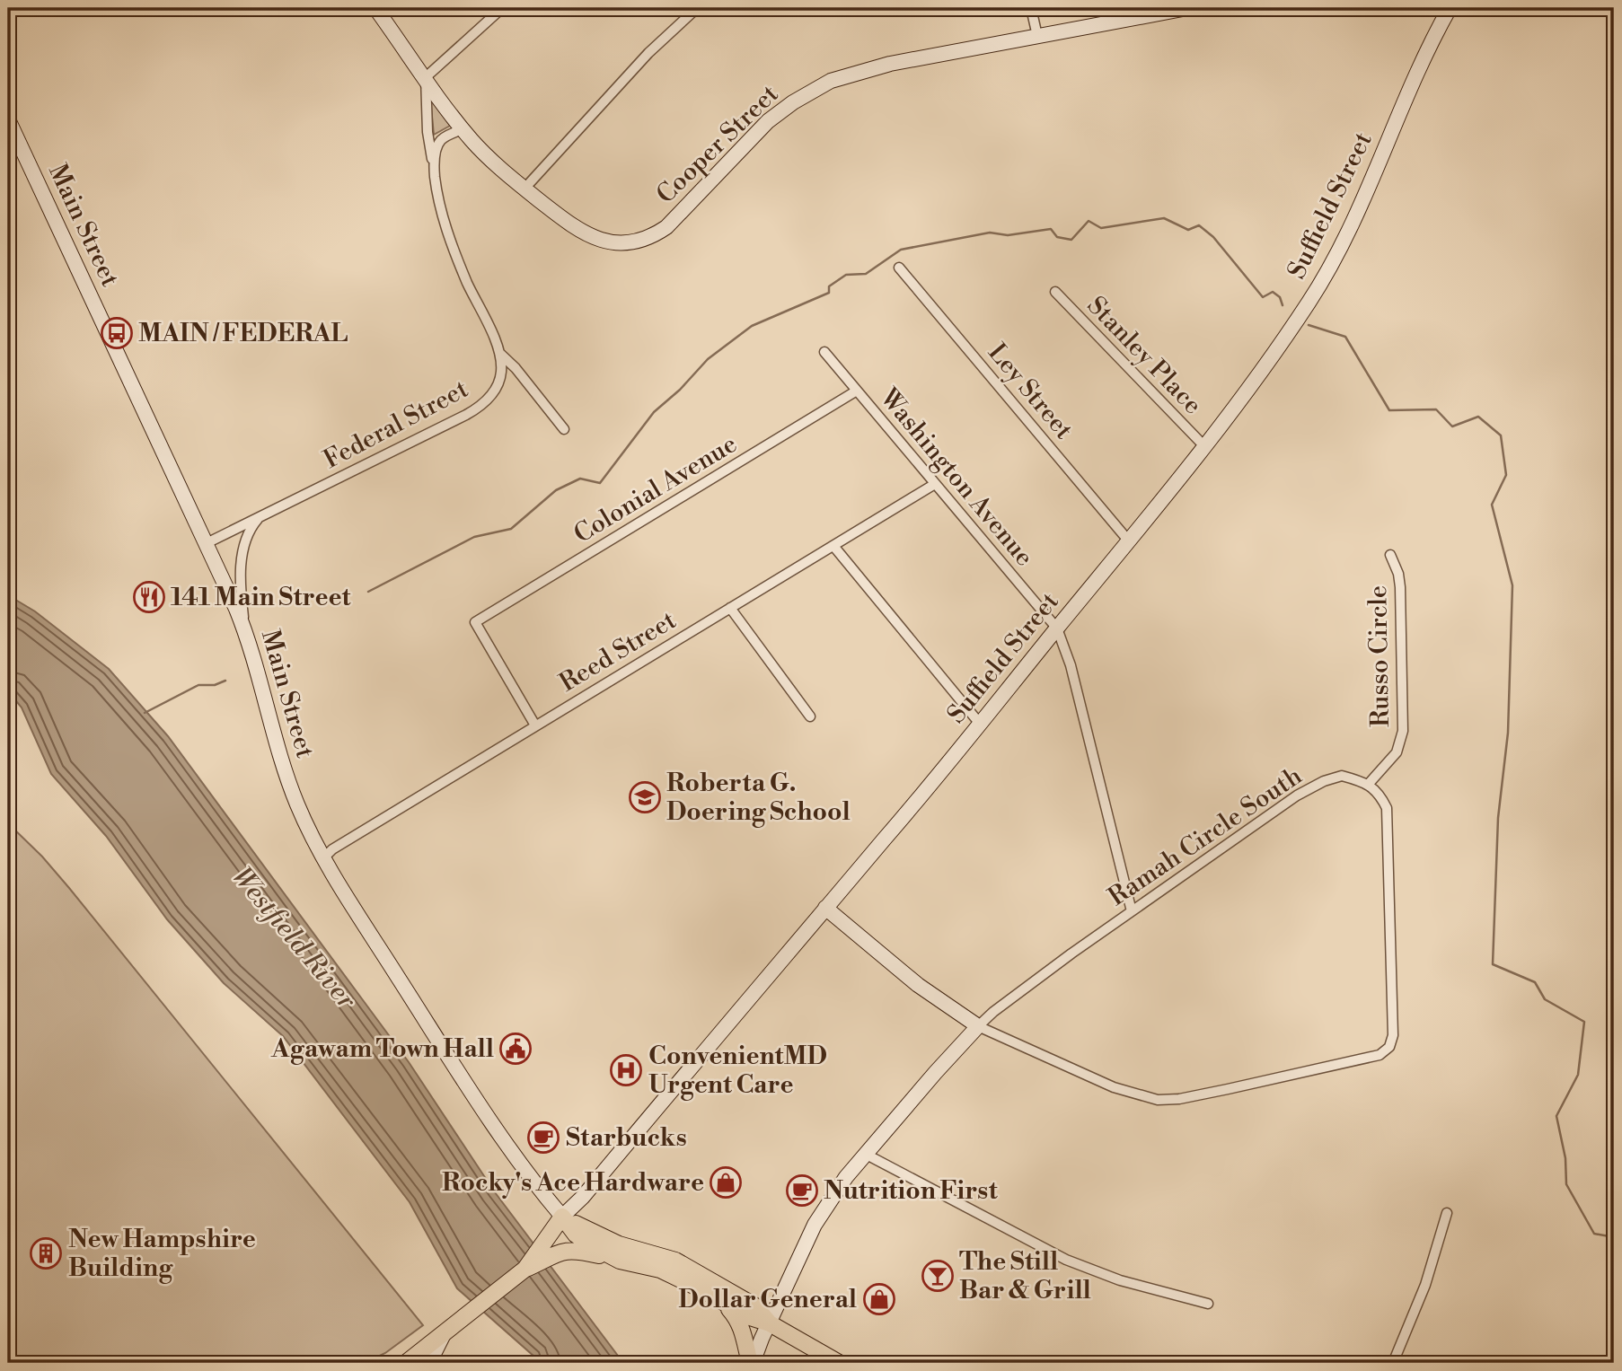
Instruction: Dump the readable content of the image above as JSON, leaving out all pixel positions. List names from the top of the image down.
{
  "streets": {
    "main road": ["Cooper Street", "Suffield Street", "Main Street"],
    "street": [
      "Stanley Place",
      "Ley Street",
      "Federal Street",
      "Washington Avenue",
      "Colonial Avenue",
      "Reed Street",
      "Russo Circle",
      "Ramah Circle South"
    ]
  },
  "crossings": [
    ["Cooper Street", "Federal Street"],
    ["Suffield Street", "Main Street"],
    ["Suffield Street", "Stanley Place"],
    ["Suffield Street", "Ley Street"],
    ["Suffield Street", "Washington Avenue"],
    ["Main Street", "Federal Street"],
    ["Main Street", "Reed Street"],
    ["Washington Avenue", "Colonial Avenue"],
    ["Washington Avenue", "Reed Street"],
    ["Colonial Avenue", "Reed Street"],
    ["Russo Circle", "Ramah Circle South"]
  ],
  "water": ["Westfield River"],
  "places": {
    "bus stop": ["MAIN / FEDERAL"],
    "restaurant": ["141 Main Street"],
    "school or university": ["Roberta G. Doering School"],
    "public building": ["Agawam Town Hall"],
    "hospital": ["ConvenientMD Urgent Care"],
    "cafe": ["Starbucks", "Nutrition First"],
    "shop": ["Rocky's Ace Hardware", "Dollar General"],
    "building": ["New Hampshire Building"],
    "bar": ["The Still Bar & Grill"]
  }
}
